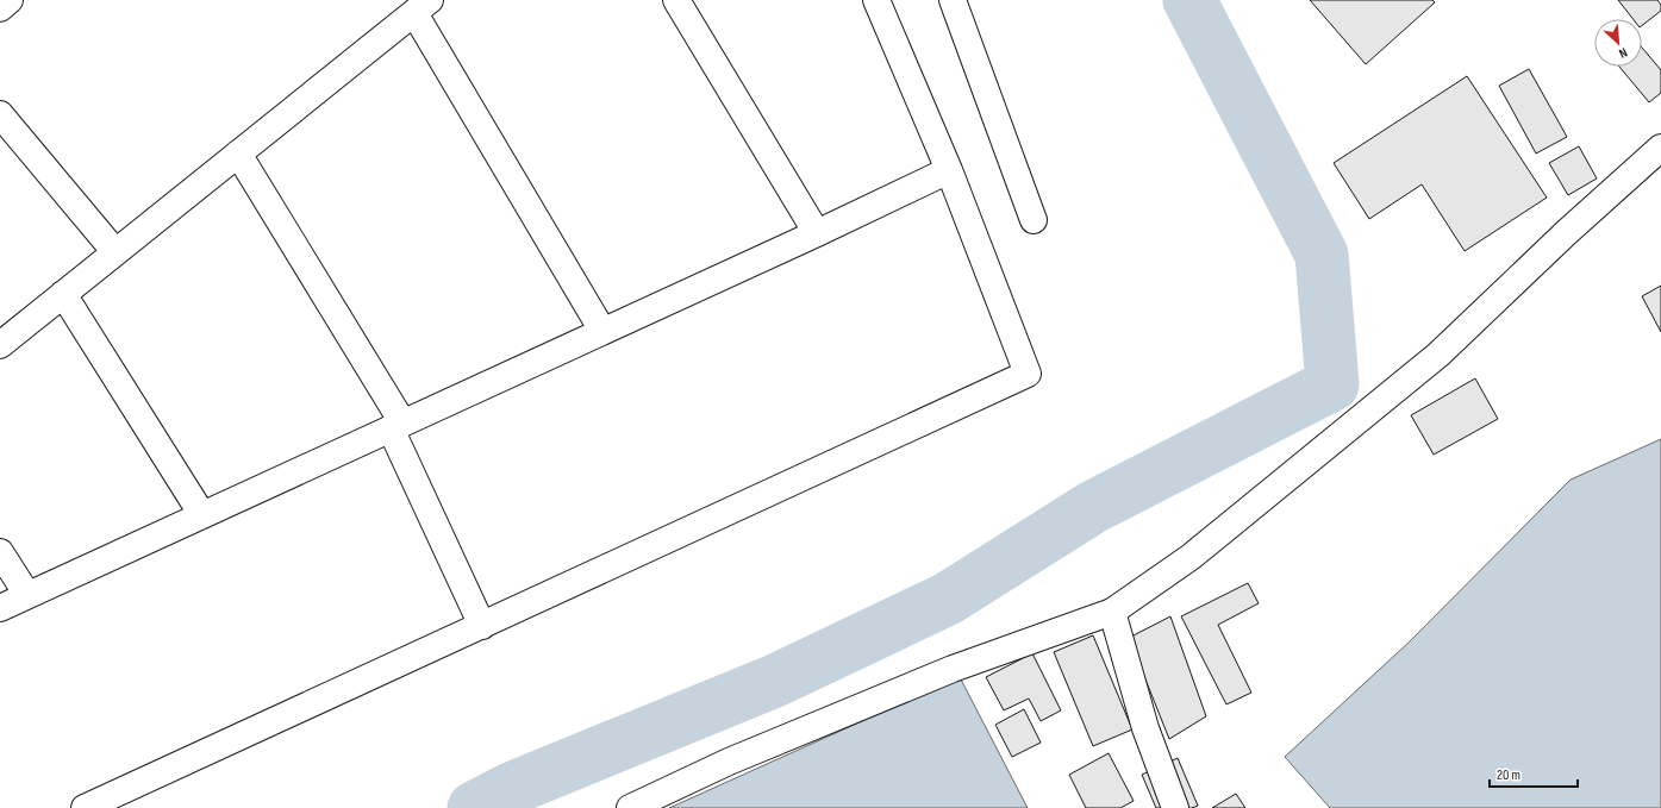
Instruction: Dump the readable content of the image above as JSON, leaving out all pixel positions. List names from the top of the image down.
{
  "scale_bar": "20 m",
  "north": "bottom right"
}
